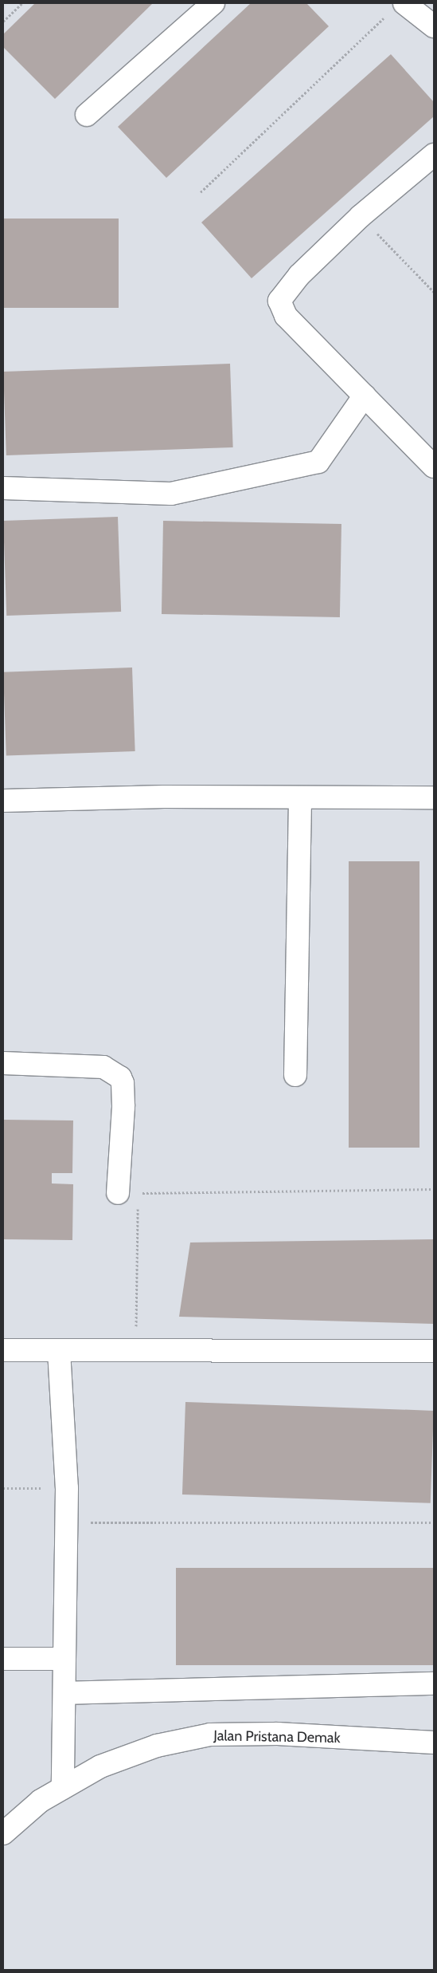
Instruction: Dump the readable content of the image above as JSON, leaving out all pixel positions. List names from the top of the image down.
{
  "streets": {
    "street": ["Jalan Pristana Demak"]
  }
}
